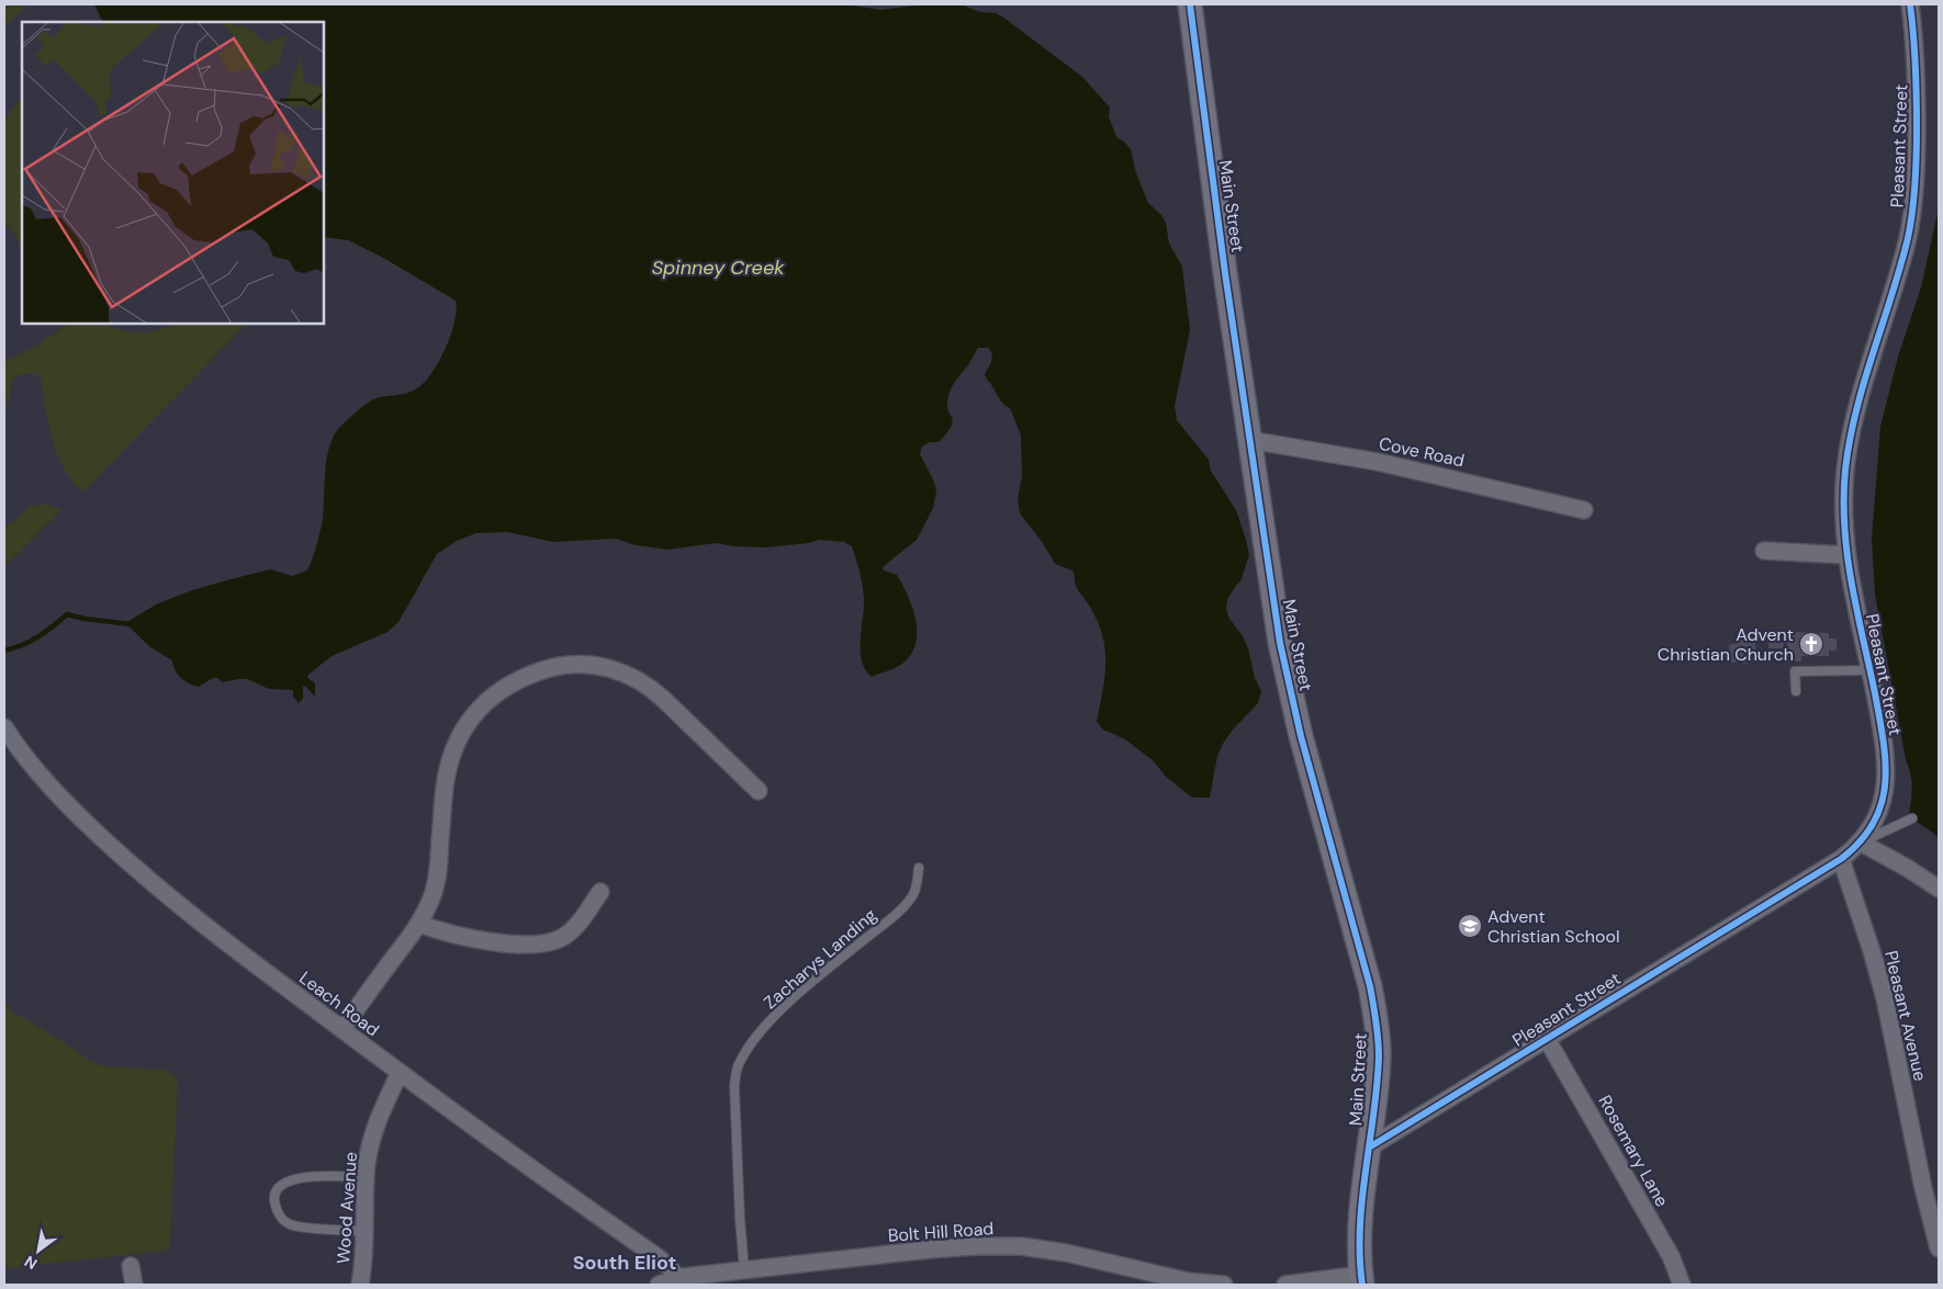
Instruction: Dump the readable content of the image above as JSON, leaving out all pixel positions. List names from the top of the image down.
{
  "streets": {
    "main road": ["Main Street"],
    "street": [
      "Pleasant Street",
      "Cove Road",
      "Leach Road",
      "Pleasant Avenue",
      "Rosemary Lane",
      "Wood Avenue",
      "Bolt Hill Road"
    ],
    "lane": ["Zacharys Landing"]
  },
  "crossings": [
    ["Pleasant Street", "Main Street"],
    ["Pleasant Street", "Pleasant Avenue"],
    ["Pleasant Street", "Rosemary Lane"],
    ["Main Street", "Cove Road"],
    ["Zacharys Landing", "Bolt Hill Road"],
    ["Leach Road", "Wood Avenue"],
    ["Leach Road", "Bolt Hill Road"]
  ],
  "districts": ["South Eliot"],
  "water": ["Spinney Creek"],
  "places": {
    "church": ["Advent Christian Church"],
    "school or university": ["Advent Christian School"]
  },
  "north": "bottom left"
}
